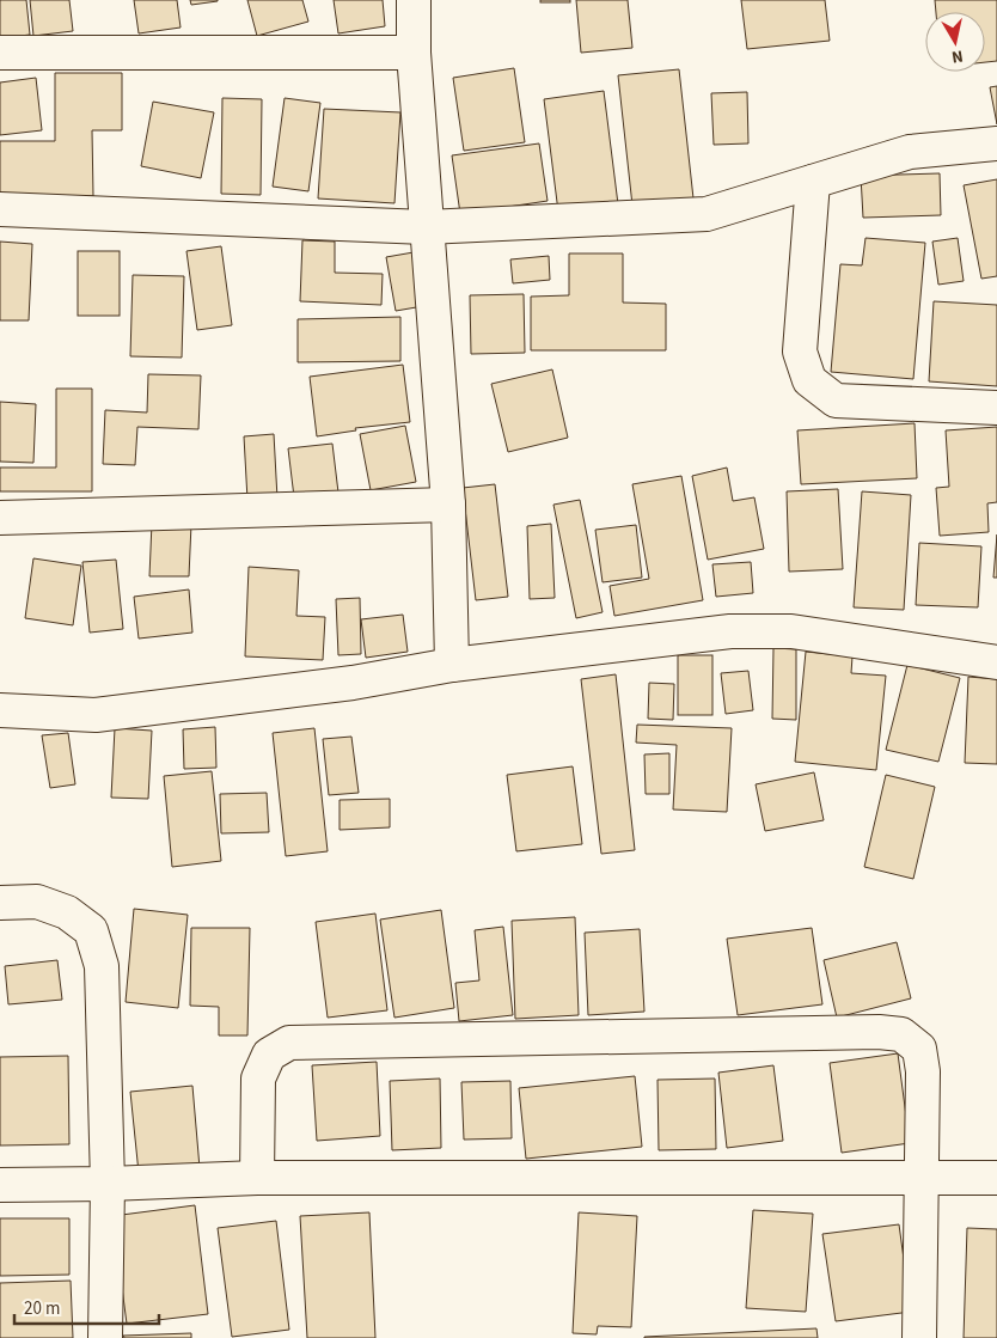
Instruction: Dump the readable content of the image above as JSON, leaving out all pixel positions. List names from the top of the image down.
{
  "scale_bar": "20 m",
  "north": "bottom"
}
